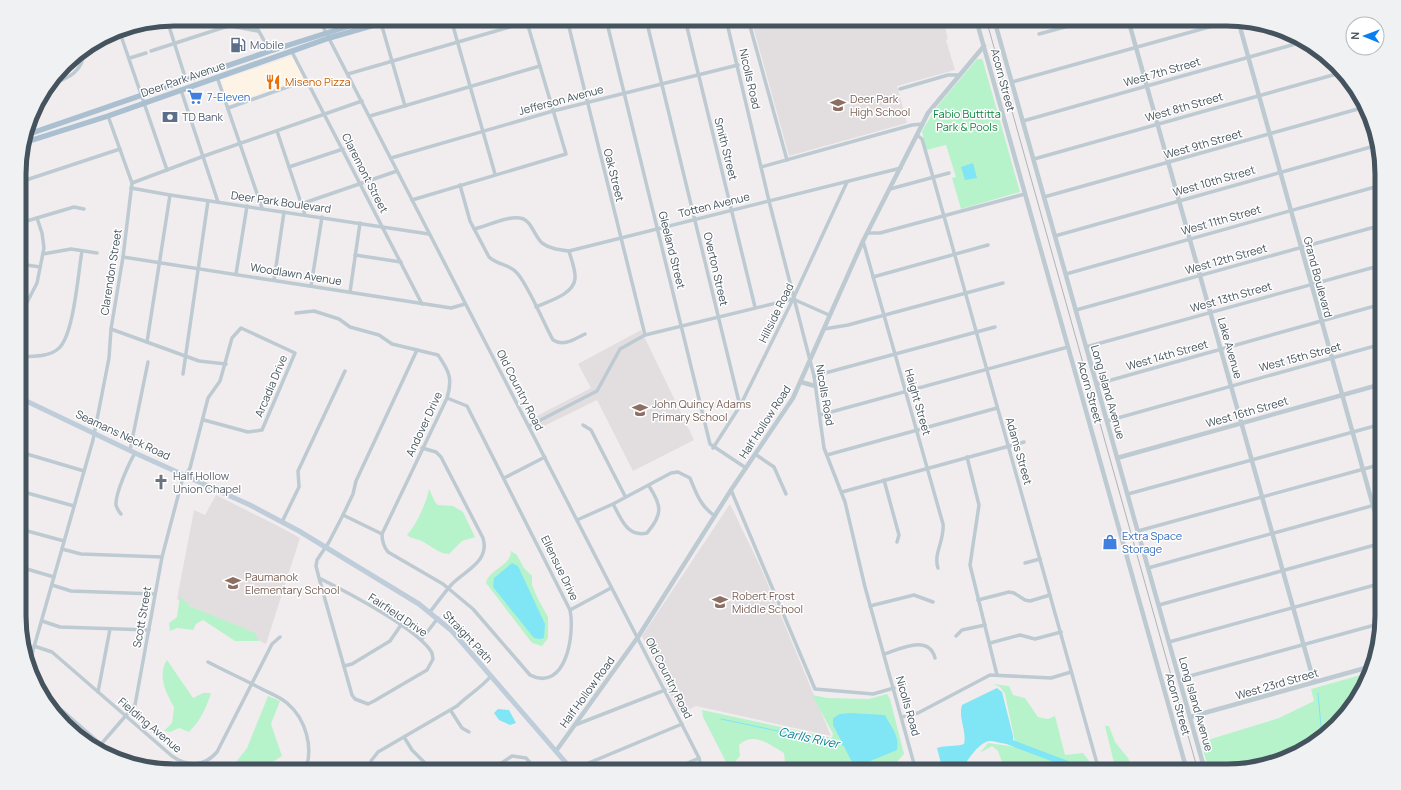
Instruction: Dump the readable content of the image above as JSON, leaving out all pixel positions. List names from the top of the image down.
{
  "streets": {
    "main road": ["Deer Park Avenue", "Seamans Neck Road", "Straight Path"],
    "street": [
      "West 7th Street",
      "Nicolls Road",
      "Acorn Street",
      "Jefferson Avenue",
      "West 8th Street",
      "West 9th Street",
      "Smith Street",
      "Claremont Street",
      "Oak Street",
      "West 10th Street",
      "Deer Park Boulevard",
      "Totten Avenue",
      "West 11th Street",
      "Gleeland Street",
      "West 12th Street",
      "Overton Street",
      "Clarendon Street",
      "Woodlawn Avenue",
      "Grand Boulevard",
      "West 13th Street",
      "Hillside Road",
      "Lake Avenue",
      "West 14th Street",
      "West 15th Street",
      "Arcadia Drive",
      "Old Country Road",
      "Long Island Avenue",
      "Haight Street",
      "West 16th Street",
      "Half Hollow Road",
      "Andover Drive",
      "Adams Street",
      "Ellensue Drive",
      "Fairfield Drive",
      "Scott Street",
      "West 23rd Street",
      "Fielding Avenue"
    ]
  },
  "crossings": [
    ["West 7th Street", "Grand Boulevard"],
    ["West 7th Street", "Lake Avenue"],
    ["West 7th Street", "Long Island Avenue"],
    ["Deer Park Avenue", "Claremont Street"],
    ["Deer Park Avenue", "Clarendon Street"],
    ["Deer Park Avenue", "Old Country Road"],
    ["Nicolls Road", "Jefferson Avenue"],
    ["Nicolls Road", "Totten Avenue"],
    ["Nicolls Road", "Hillside Road"],
    ["Nicolls Road", "Half Hollow Road"],
    ["Acorn Street", "Half Hollow Road"],
    ["Jefferson Avenue", "Smith Street"],
    ["Jefferson Avenue", "Oak Street"],
    ["Jefferson Avenue", "Gleeland Street"],
    ["Jefferson Avenue", "Overton Street"],
    ["Jefferson Avenue", "Old Country Road"],
    ["West 8th Street", "Grand Boulevard"],
    ["West 8th Street", "Lake Avenue"],
    ["West 8th Street", "Long Island Avenue"],
    ["West 9th Street", "Grand Boulevard"],
    ["West 9th Street", "Lake Avenue"],
    ["West 9th Street", "Long Island Avenue"],
    ["Smith Street", "Totten Avenue"],
    ["Claremont Street", "Deer Park Boulevard"],
    ["Claremont Street", "Woodlawn Avenue"],
    ["Oak Street", "Totten Avenue"],
    ["West 10th Street", "Grand Boulevard"],
    ["West 10th Street", "Lake Avenue"],
    ["West 10th Street", "Long Island Avenue"],
    ["Deer Park Boulevard", "Clarendon Street"],
    ["Deer Park Boulevard", "Old Country Road"],
    ["Totten Avenue", "Gleeland Street"],
    ["Totten Avenue", "Overton Street"],
    ["Totten Avenue", "Hillside Road"],
    ["Totten Avenue", "Half Hollow Road"],
    ["West 11th Street", "Grand Boulevard"],
    ["West 11th Street", "Lake Avenue"],
    ["West 11th Street", "Long Island Avenue"],
    ["Gleeland Street", "Hillside Road"],
    ["West 12th Street", "Grand Boulevard"],
    ["West 12th Street", "Lake Avenue"],
    ["West 12th Street", "Long Island Avenue"],
    ["Overton Street", "Hillside Road"],
    ["Clarendon Street", "Woodlawn Avenue"],
    ["Clarendon Street", "Seamans Neck Road"],
    ["Clarendon Street", "Fielding Avenue"],
    ["Woodlawn Avenue", "Old Country Road"],
    ["Grand Boulevard", "West 13th Street"],
    ["Grand Boulevard", "West 14th Street"],
    ["Grand Boulevard", "West 15th Street"],
    ["Grand Boulevard", "West 16th Street"],
    ["West 13th Street", "Lake Avenue"],
    ["West 13th Street", "Long Island Avenue"],
    ["Lake Avenue", "West 14th Street"],
    ["Lake Avenue", "West 15th Street"],
    ["Lake Avenue", "West 16th Street"],
    ["Lake Avenue", "West 23rd Street"],
    ["West 14th Street", "Long Island Avenue"],
    ["West 15th Street", "Long Island Avenue"],
    ["Arcadia Drive", "Seamans Neck Road"],
    ["Arcadia Drive", "Scott Street"],
    ["Old Country Road", "Half Hollow Road"],
    ["Long Island Avenue", "West 16th Street"],
    ["Long Island Avenue", "West 23rd Street"],
    ["Haight Street", "Half Hollow Road"],
    ["Half Hollow Road", "Adams Street"],
    ["Half Hollow Road", "Straight Path"],
    ["Andover Drive", "Ellensue Drive"],
    ["Andover Drive", "Fairfield Drive"],
    ["Seamans Neck Road", "Scott Street"],
    ["Seamans Neck Road", "Straight Path"],
    ["Fairfield Drive", "Straight Path"],
    ["Scott Street", "Fielding Avenue"]
  ],
  "water": ["Carlls River"],
  "parks": ["Fabio Buttitta Park & Pools"],
  "places": {
    "fuel station": ["Mobile"],
    "restaurant": ["Miseno Pizza"],
    "supermarket": ["7-Eleven"],
    "school or university": [
      "Deer Park High School",
      "John Quincy Adams Primary School",
      "Paumanok Elementary School",
      "Robert Frost Middle School"
    ],
    "bank": ["TD Bank"],
    "church": ["Half Hollow Union Chapel"],
    "shop": ["Extra Space Storage"]
  },
  "north": "left"
}
